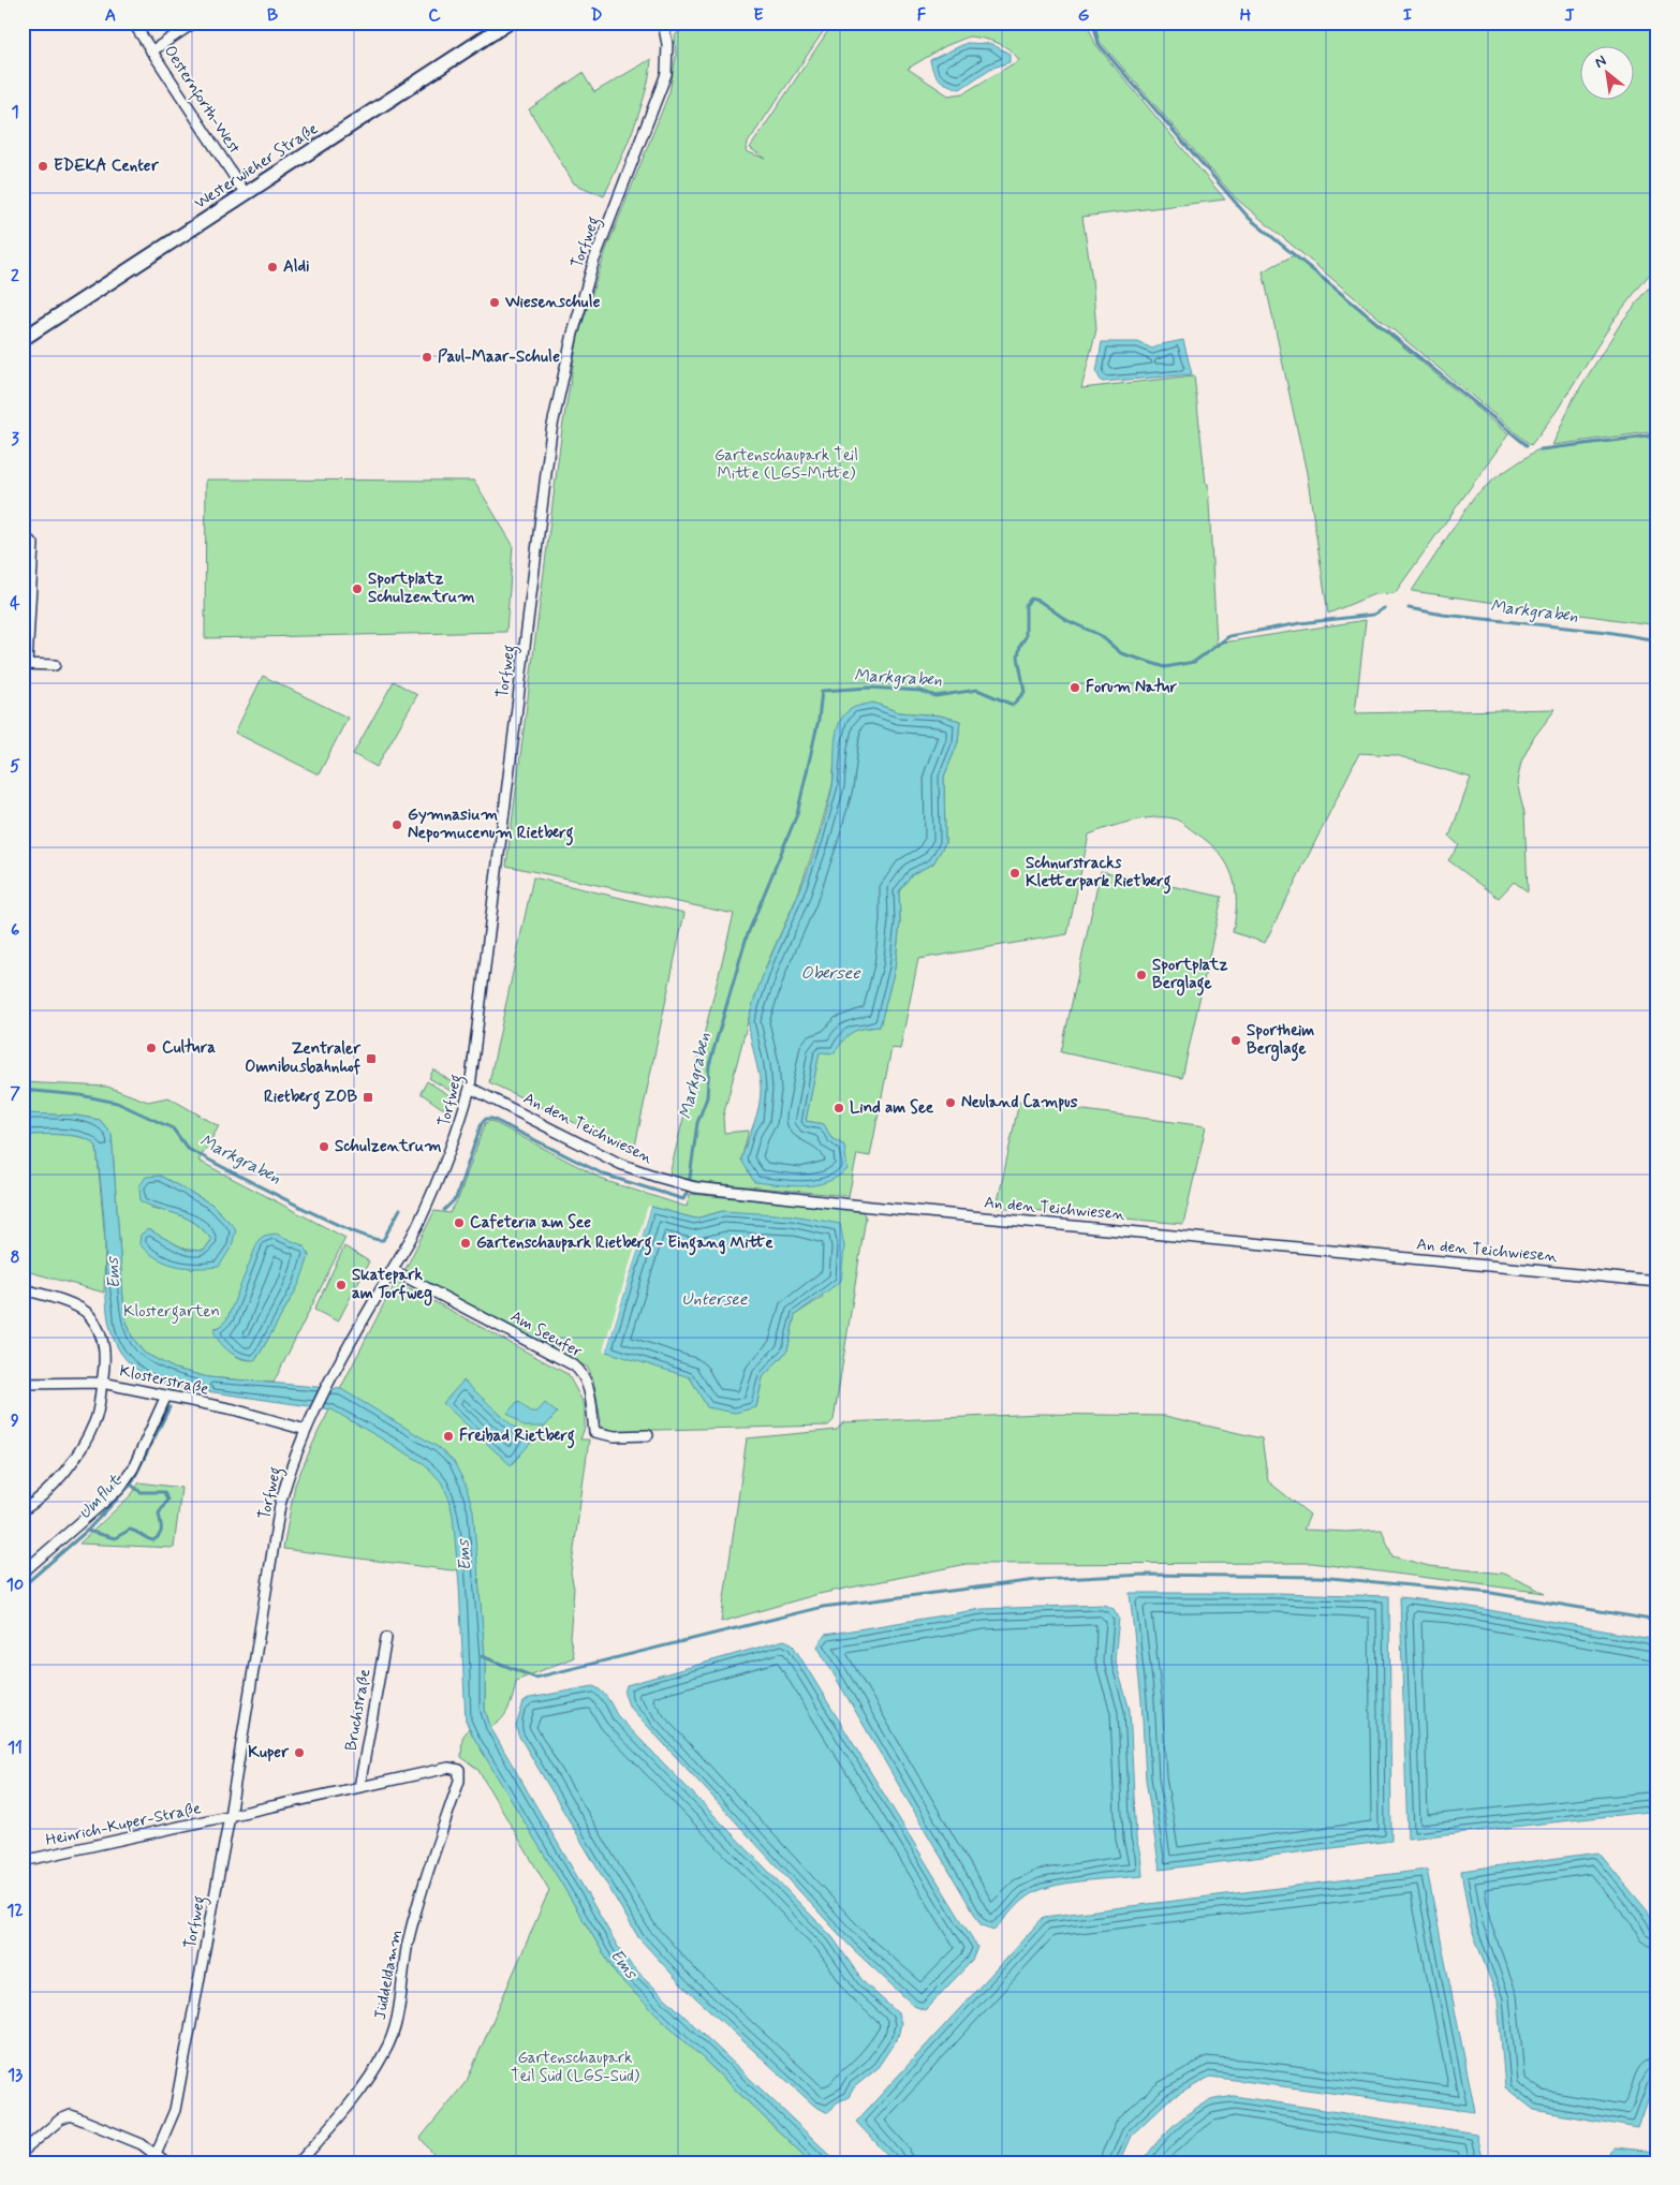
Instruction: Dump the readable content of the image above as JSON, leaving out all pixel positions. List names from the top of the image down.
{
  "streets": {
    "main road": ["Westerwieher Straße"],
    "street": [
      "Oesternforth-West",
      "Torfweg",
      "An den Teichwiesen",
      "Am Seeufer",
      "Klosterstraße",
      "Bruchstraße",
      "Heinrich-Kuper-Straße",
      "Jüddeldamm"
    ]
  },
  "crossings": [
    ["Oesternforth-West", "Westerwieher Straße"],
    ["Torfweg", "An den Teichwiesen"],
    ["Torfweg", "Am Seeufer"],
    ["Torfweg", "Klosterstraße"],
    ["Torfweg", "Heinrich-Kuper-Straße"],
    ["Bruchstraße", "Jüddeldamm"]
  ],
  "water": [
    "Markgraben",
    "Obersee",
    "Ems",
    "Untersee",
    "Umflut"
  ],
  "parks": ["Gartenschaupark Teil Mitte (LGS-Mitte)", "Klostergarten", "Gartenschaupark Teil Süd (LGS-Süd)"],
  "places": {
    "other": [
      "EDEKA Center",
      "Aldi",
      "Wiesenschule",
      "Paul-Maar-Schule",
      "Sportplatz Schulzentrum",
      "Forum Natur",
      "Gymnasium Nepomucenum Rietberg",
      "Schnurstracks Kletterpark Rietberg",
      "Sportplatz Berglage",
      "Sportheim Berglage",
      "Cultura",
      "Neuland Campus",
      "Lind am See",
      "Schulzentrum",
      "Cafeteria am See",
      "Gartenschaupark Rietberg - Eingang Mitte",
      "Skatepark am Torfweg",
      "Freibad Rietberg",
      "Kuper"
    ],
    "transit": ["Zentraler Omnibusbahnhof", "Rietberg ZOB"]
  },
  "north": "top left",
  "grid": {
    "columns": [
      "A",
      "B",
      "C",
      "D",
      "E",
      "F",
      "G",
      "H",
      "I",
      "J"
    ],
    "rows": [
      "1",
      "2",
      "3",
      "4",
      "5",
      "6",
      "7",
      "8",
      "9",
      "10",
      "11",
      "12",
      "13"
    ]
  }
}
